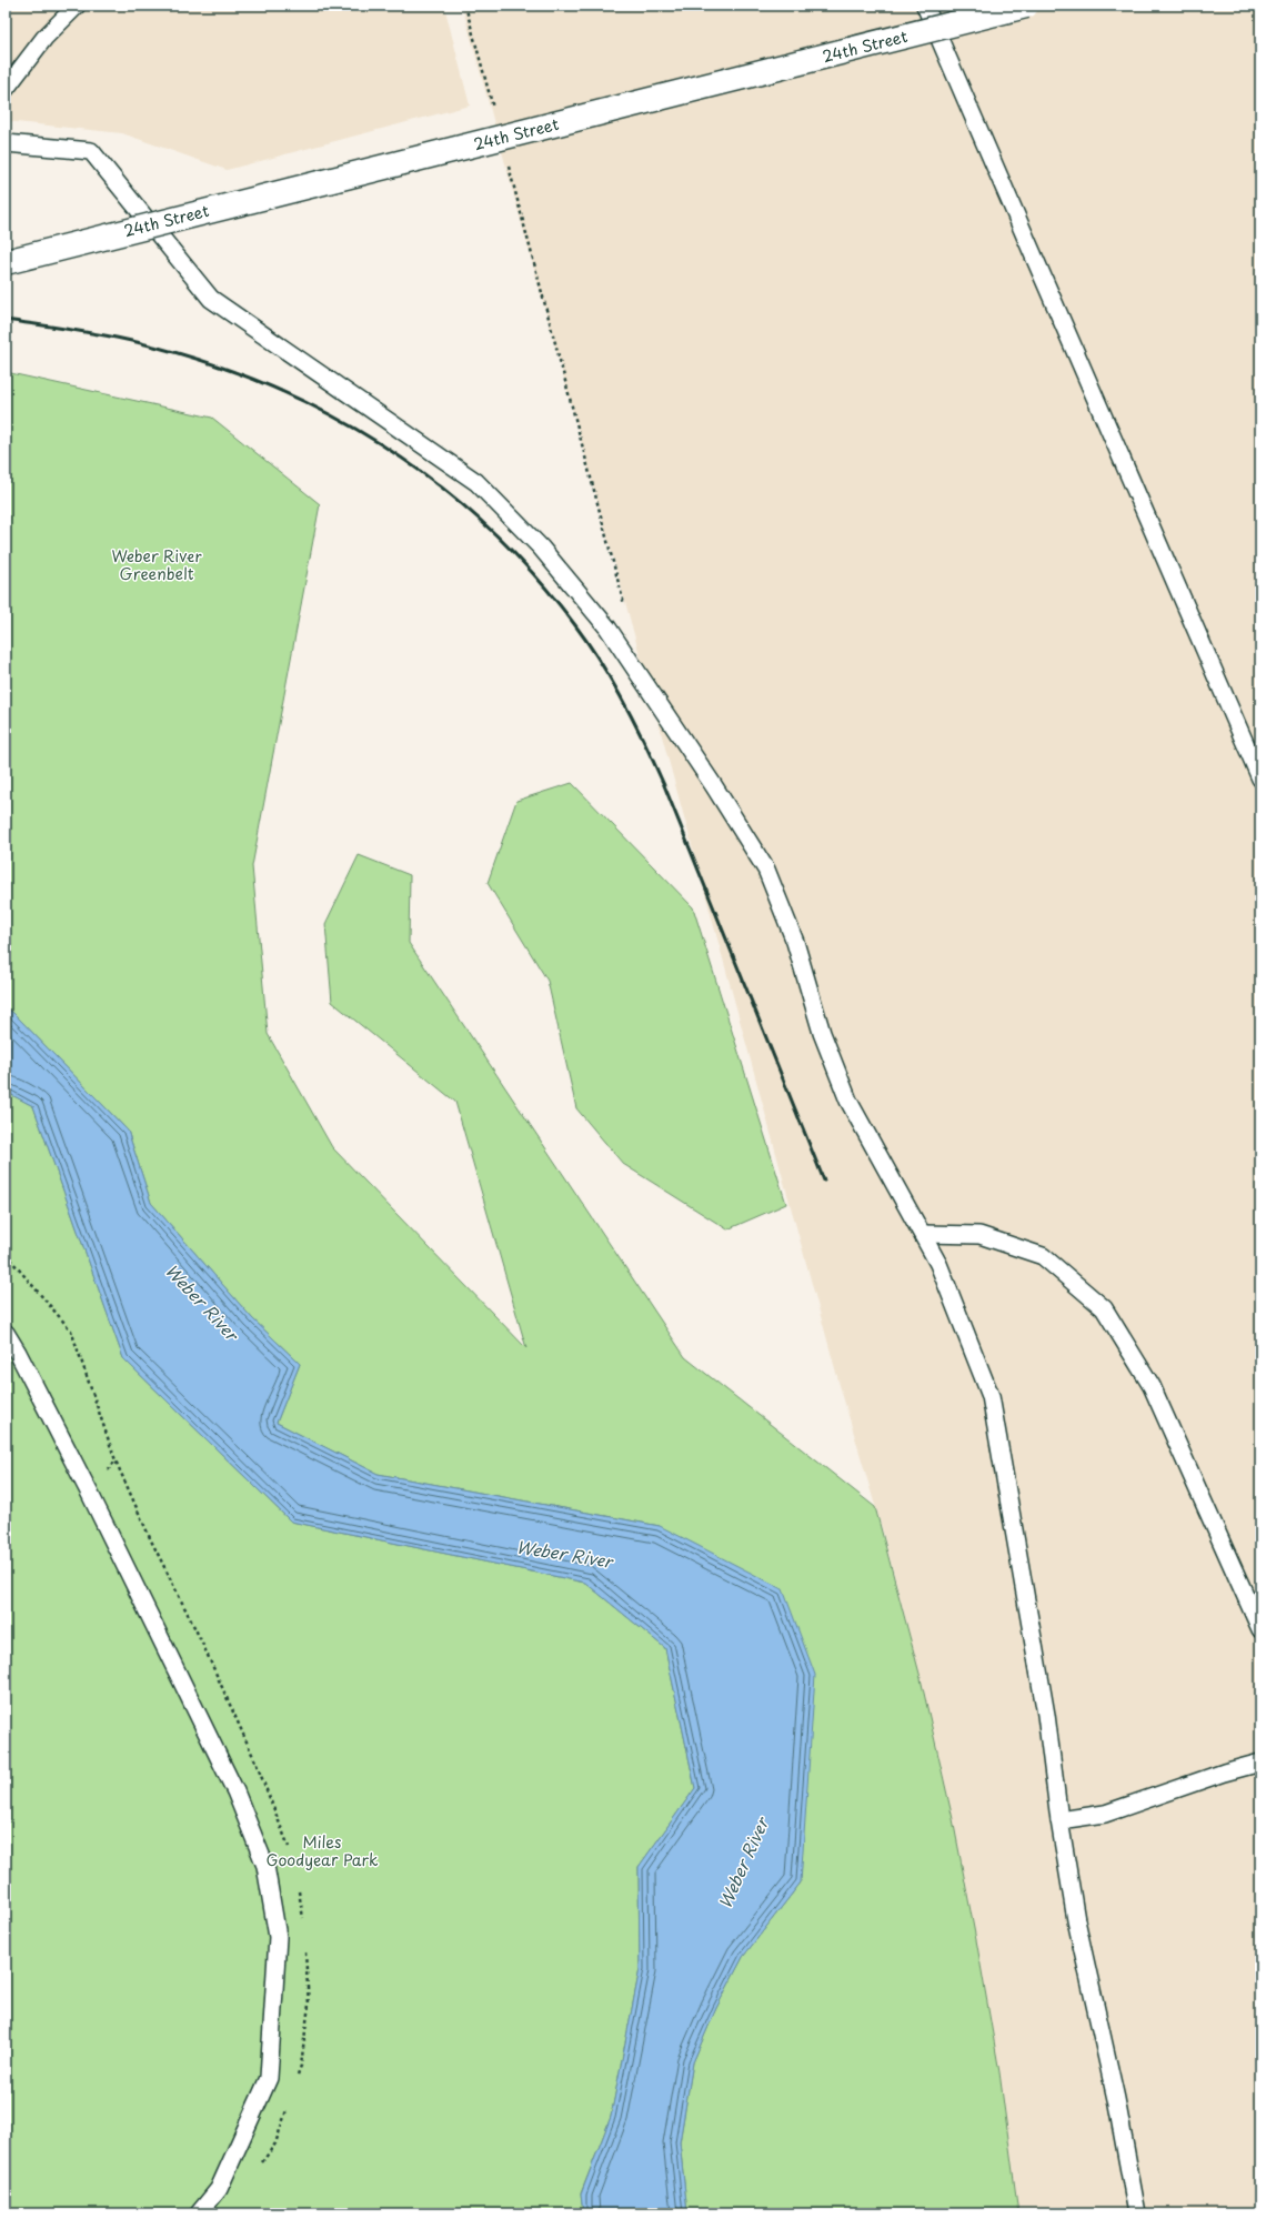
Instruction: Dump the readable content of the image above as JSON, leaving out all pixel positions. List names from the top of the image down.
{
  "streets": {
    "main road": ["24th Street"]
  },
  "water": ["Weber River"],
  "parks": ["Weber River Greenbelt", "Miles Goodyear Park"]
}
